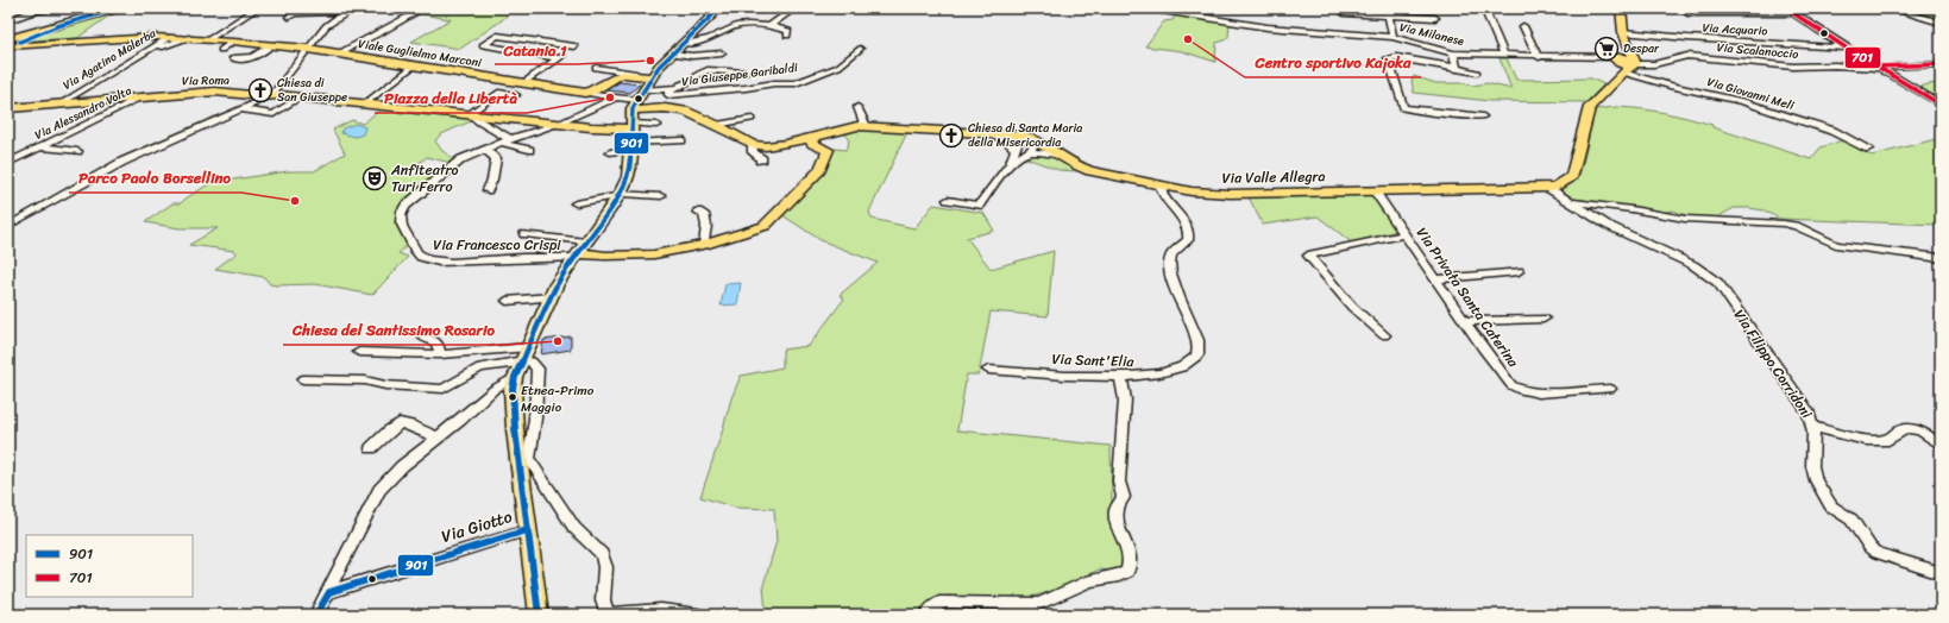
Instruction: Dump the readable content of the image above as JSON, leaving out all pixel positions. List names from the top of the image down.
{
  "streets": {
    "main road": ["Viale Guglielmo Marconi", "Via Roma", "Via Valle Allegra"],
    "street": [
      "Via Acquario",
      "Via Milanese",
      "Via Scalanoccio",
      "Via Agatino Malerba",
      "Via Giuseppe Garibaldi",
      "Via Giovanni Meli",
      "Via Alessandro Volta",
      "Via Francesco Crispi",
      "Via Privata Santa Caterina",
      "Via Sant'Elia",
      "Via Filippo Corridoni",
      "Via Giotto"
    ]
  },
  "crossings": [
    ["Via Milanese", "Via Giovanni Meli"],
    ["Viale Guglielmo Marconi", "Via Agatino Malerba"],
    ["Viale Guglielmo Marconi", "Via Giuseppe Garibaldi"],
    ["Via Agatino Malerba", "Via Roma"],
    ["Via Giuseppe Garibaldi", "Via Francesco Crispi"],
    ["Via Roma", "Via Alessandro Volta"],
    ["Via Roma", "Via Francesco Crispi"],
    ["Via Giovanni Meli", "Via Valle Allegra"],
    ["Via Valle Allegra", "Via Privata Santa Caterina"],
    ["Via Valle Allegra", "Via Filippo Corridoni"]
  ],
  "places": {
    "other": [
      "Centro sportivo Kajoka",
      "Catania 1",
      "Piazza della Libertà",
      "Parco Paolo Borsellino",
      "Chiesa del Santissimo Rosario",
      "Etnea-Primo Maggio"
    ],
    "supermarket": ["Despar"],
    "church": ["Chiesa di San Giuseppe", "Chiesa di Santa Maria della Misericordia"],
    "theatre": ["Anfiteatro Turi Ferro"]
  },
  "lines": ["transit line 901", "transit line 701"],
  "legend": ["901", "701"]
}
